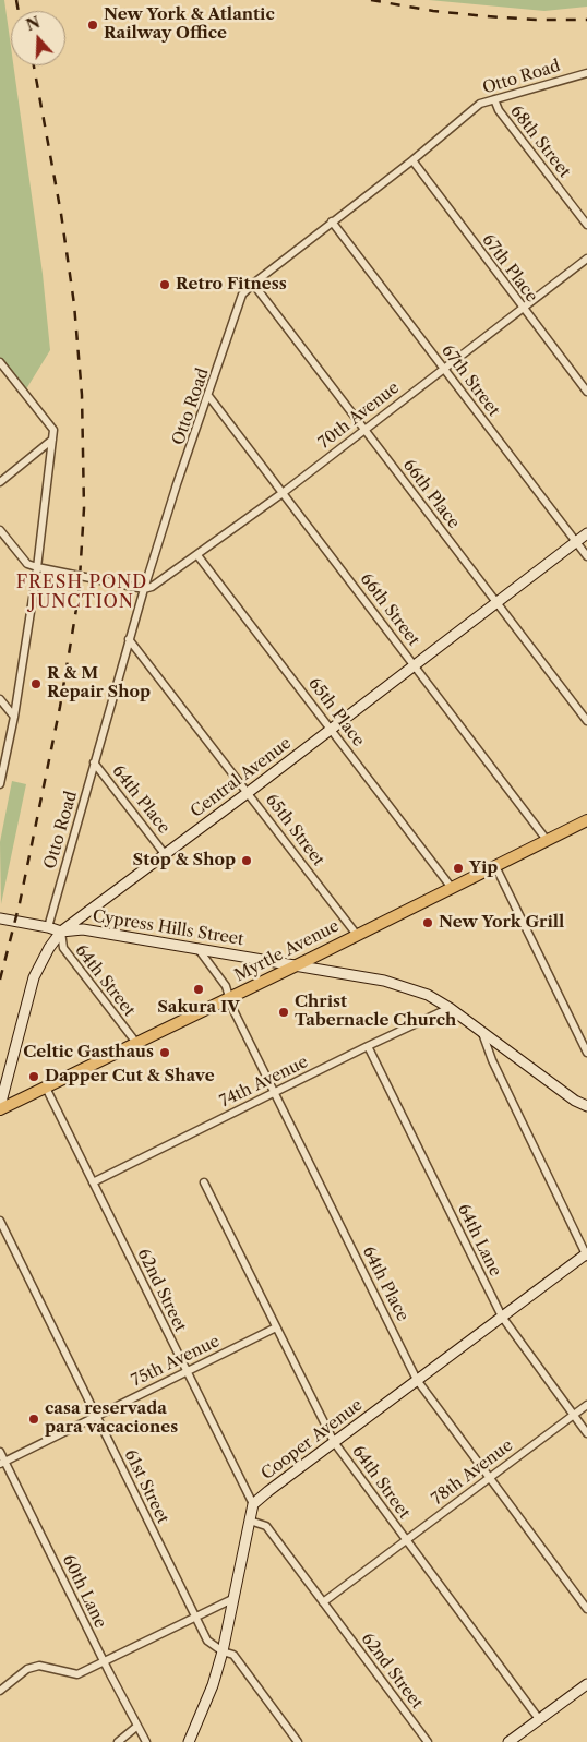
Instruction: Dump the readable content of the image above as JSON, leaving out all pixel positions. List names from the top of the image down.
{
  "streets": {
    "main road": [
      "Central Avenue",
      "Cypress Hills Street",
      "Myrtle Avenue",
      "Cooper Avenue"
    ],
    "street": [
      "Otto Road",
      "68th Street",
      "67th Place",
      "67th Street",
      "70th Avenue",
      "66th Place",
      "66th Street",
      "65th Place",
      "64th Place",
      "65th Street",
      "64th Street",
      "74th Avenue",
      "64th Lane",
      "62nd Street",
      "75th Avenue",
      "78th Avenue",
      "61st Street",
      "60th Lane"
    ]
  },
  "crossings": [
    ["Otto Road", "68th Street"],
    ["Otto Road", "67th Place"],
    ["Otto Road", "67th Street"],
    ["Otto Road", "70th Avenue"],
    ["Otto Road", "66th Place"],
    ["Otto Road", "66th Street"],
    ["Otto Road", "64th Place"],
    ["Otto Road", "65th Street"],
    ["Otto Road", "Cypress Hills Street"],
    ["67th Place", "70th Avenue"],
    ["67th Street", "70th Avenue"],
    ["67th Street", "Central Avenue"],
    ["70th Avenue", "66th Place"],
    ["70th Avenue", "66th Street"],
    ["70th Avenue", "65th Place"],
    ["66th Place", "Central Avenue"],
    ["66th Street", "Central Avenue"],
    ["66th Street", "Myrtle Avenue"],
    ["65th Place", "Central Avenue"],
    ["65th Place", "Myrtle Avenue"],
    ["Central Avenue", "64th Place"],
    ["Central Avenue", "65th Street"],
    ["Central Avenue", "Cypress Hills Street"],
    ["Central Avenue", "Myrtle Avenue"],
    ["Central Avenue", "64th Street"],
    ["64th Place", "Cypress Hills Street"],
    ["64th Place", "Myrtle Avenue"],
    ["64th Place", "74th Avenue"],
    ["64th Place", "Cooper Avenue"],
    ["64th Place", "78th Avenue"],
    ["65th Street", "Myrtle Avenue"],
    ["Cypress Hills Street", "Myrtle Avenue"],
    ["Cypress Hills Street", "64th Street"],
    ["Cypress Hills Street", "74th Avenue"],
    ["Myrtle Avenue", "64th Street"],
    ["Myrtle Avenue", "62nd Street"],
    ["64th Street", "75th Avenue"],
    ["64th Street", "Cooper Avenue"],
    ["64th Street", "78th Avenue"],
    ["74th Avenue", "64th Lane"],
    ["74th Avenue", "62nd Street"],
    ["64th Lane", "Cooper Avenue"],
    ["64th Lane", "78th Avenue"],
    ["62nd Street", "75th Avenue"],
    ["62nd Street", "Cooper Avenue"],
    ["62nd Street", "78th Avenue"],
    ["75th Avenue", "61st Street"],
    ["75th Avenue", "60th Lane"]
  ],
  "districts": ["FRESH POND JUNCTION"],
  "places": [
    "New York & Atlantic Railway Office",
    "Retro Fitness",
    "R & M Repair Shop",
    "Stop & Shop",
    "Yip",
    "New York Grill",
    "Sakura IV",
    "Christ Tabernacle Church",
    "Celtic Gasthaus",
    "Dapper Cut & Shave",
    "casa reservada para vacaciones"
  ],
  "north": "top"
}
